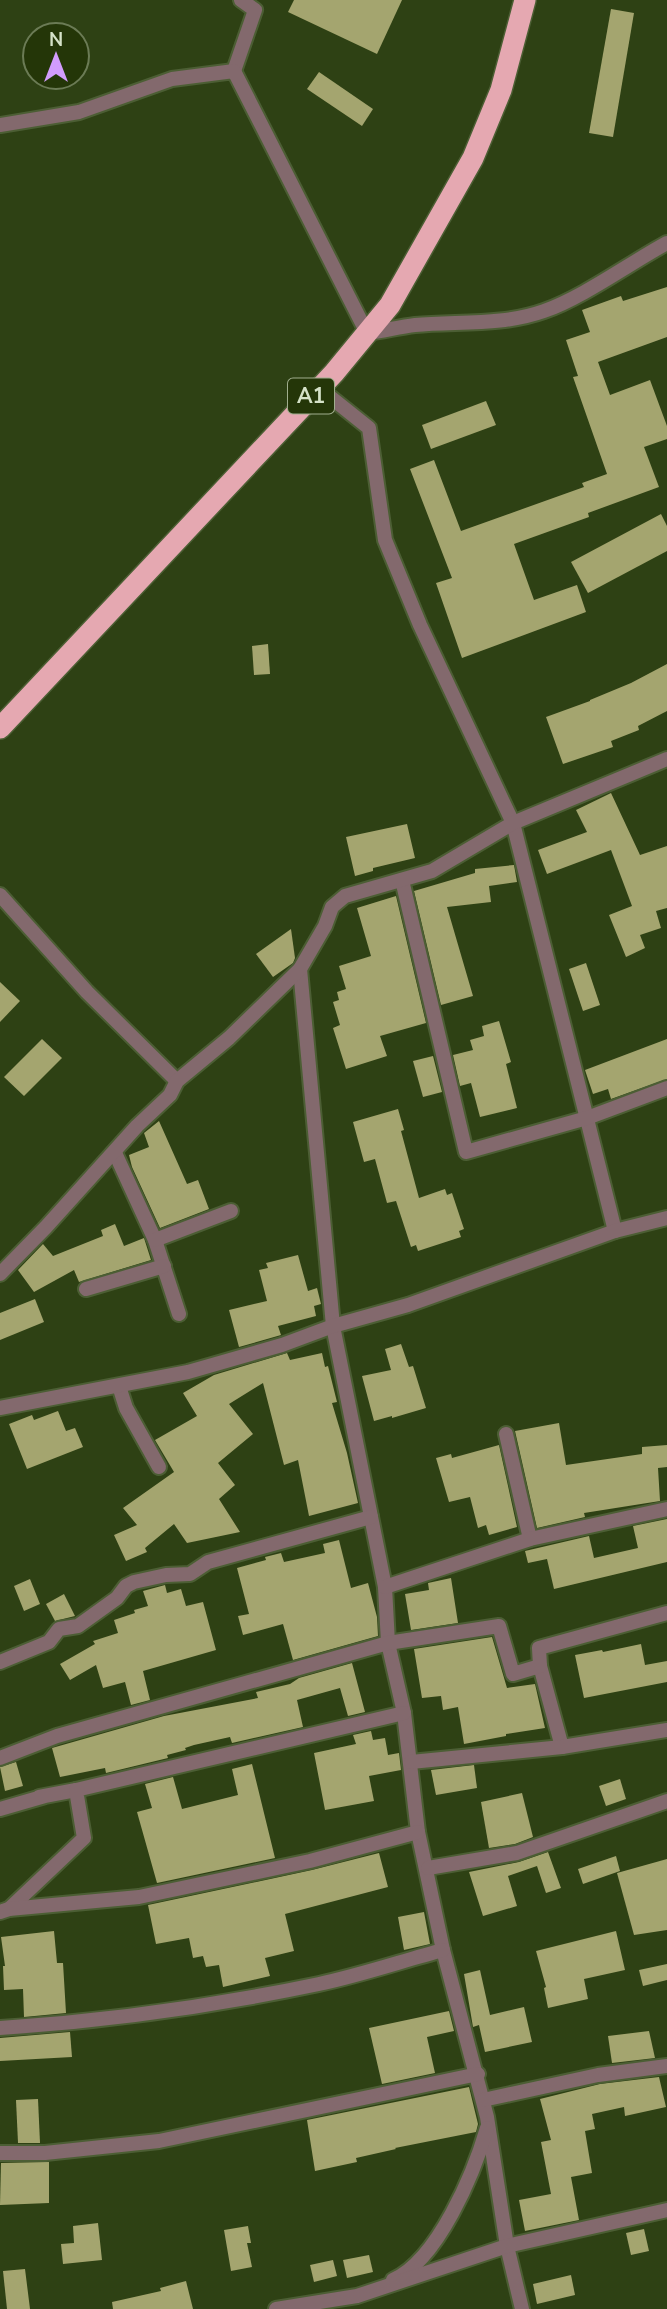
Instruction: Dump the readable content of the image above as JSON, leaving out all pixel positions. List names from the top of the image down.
{
  "streets": {
    "highway": ["A1"]
  },
  "north": "top"
}
